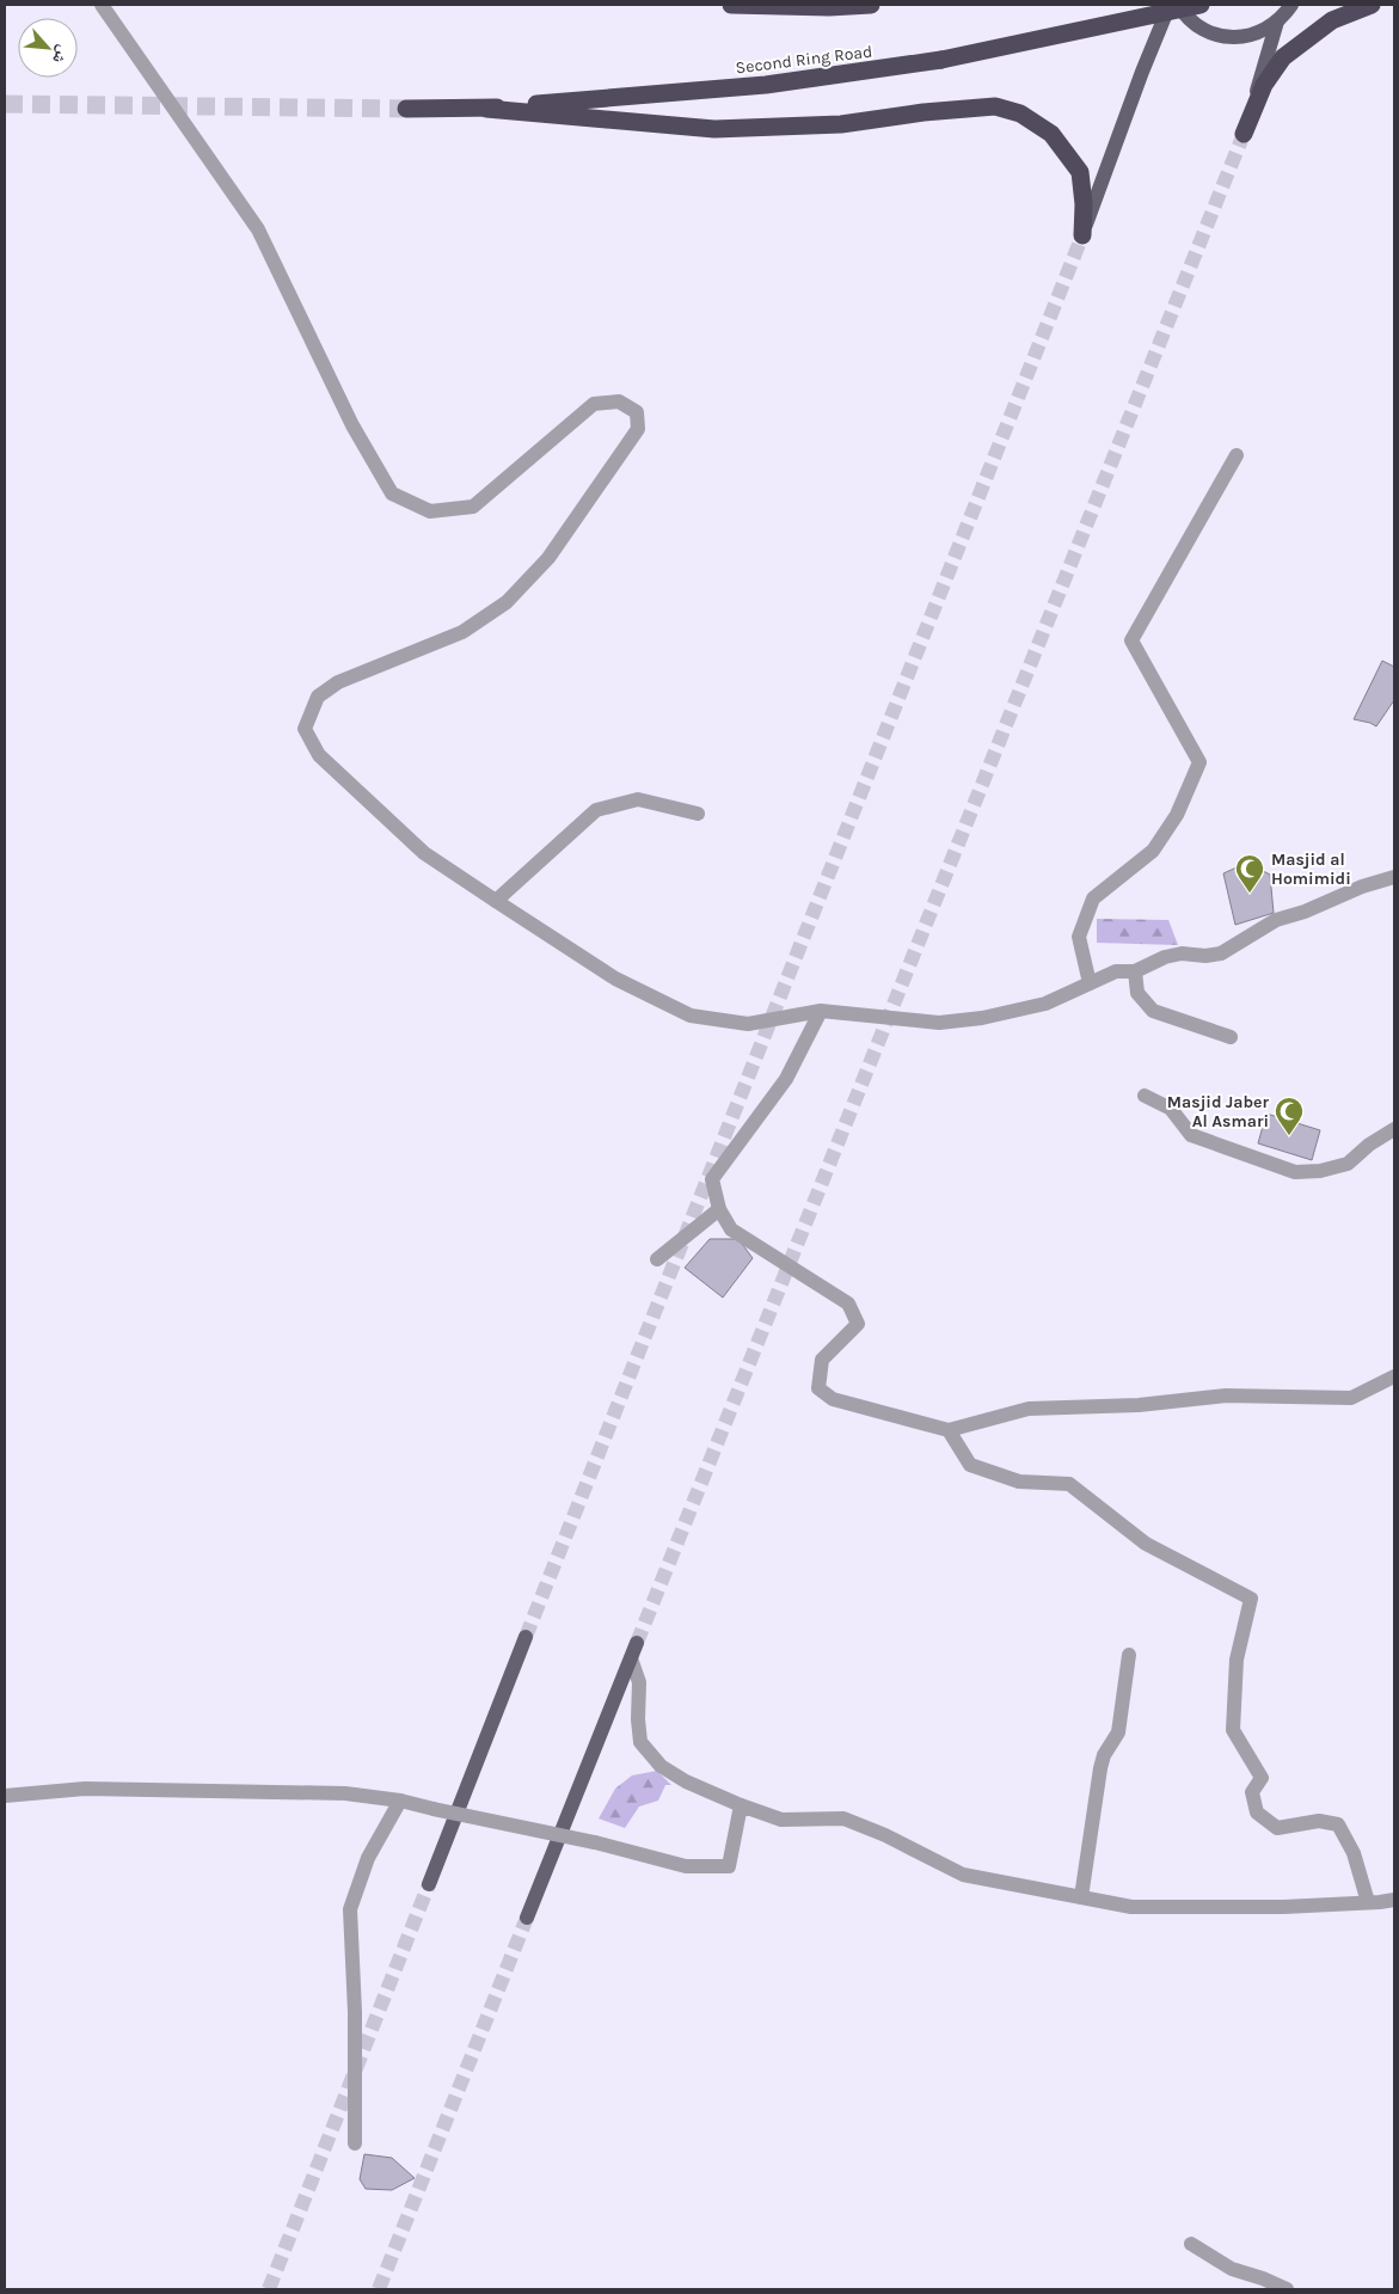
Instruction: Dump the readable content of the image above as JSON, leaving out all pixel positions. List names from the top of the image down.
{
  "streets": {
    "highway": ["Second Ring Road"]
  },
  "places": {
    "mosque": ["Masjid al Homimidi", "Masjid Jaber Al Asmari"]
  },
  "north": "bottom right"
}
